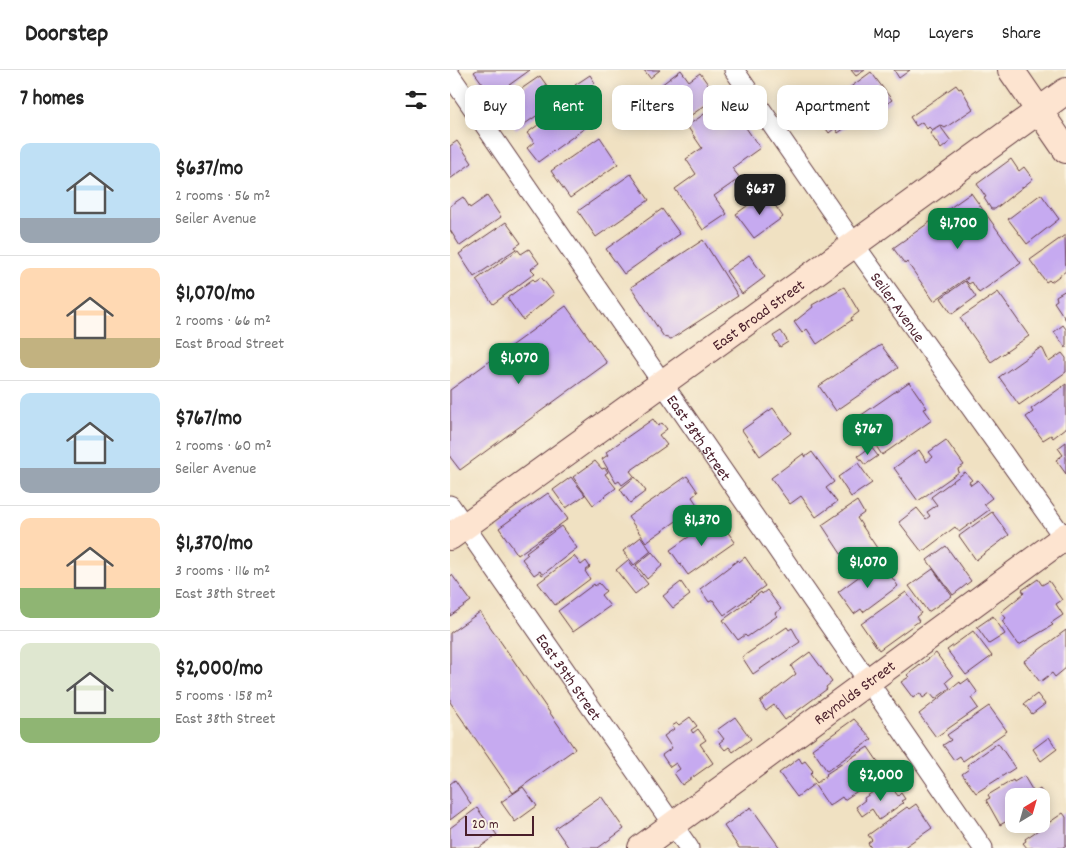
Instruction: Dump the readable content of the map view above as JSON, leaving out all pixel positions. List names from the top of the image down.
{
  "streets": {
    "main road": ["East Broad Street", "Reynolds Street"],
    "street": ["Seiler Avenue", "East 38th Street", "East 39th Street"]
  },
  "crossings": [
    ["Seiler Avenue", "East Broad Street"],
    ["Seiler Avenue", "Reynolds Street"],
    ["East Broad Street", "East 38th Street"],
    ["East Broad Street", "East 39th Street"],
    ["East 38th Street", "Reynolds Street"],
    ["East 39th Street", "Reynolds Street"]
  ],
  "scale_bar": "20 m",
  "north": "top right",
  "page": {
    "header": "Doorstep",
    "nav": ["Map", "Layers", "Share"],
    "heading": "7 homes",
    "chip": [
      "Buy",
      "Rent",
      "Filters",
      "New",
      "Apartment"
    ],
    "list": [
      {
        "name": "$637/mo",
        "note": "2 rooms · 56 m² · Seiler Avenue"
      },
      {
        "name": "$1,070/mo",
        "note": "2 rooms · 66 m² · East Broad Street"
      },
      {
        "name": "$767/mo",
        "note": "2 rooms · 60 m² · Seiler Avenue"
      },
      {
        "name": "$1,370/mo",
        "note": "3 rooms · 116 m² · East 38th Street"
      },
      {
        "name": "$2,000/mo",
        "note": "5 rooms · 158 m² · East 38th Street"
      }
    ],
    "price": [
      "$637",
      "$1,700",
      "$1,070",
      "$767",
      "$1,370",
      "$1,070",
      "$2,000"
    ],
    "scale": "20 m"
  }
}
